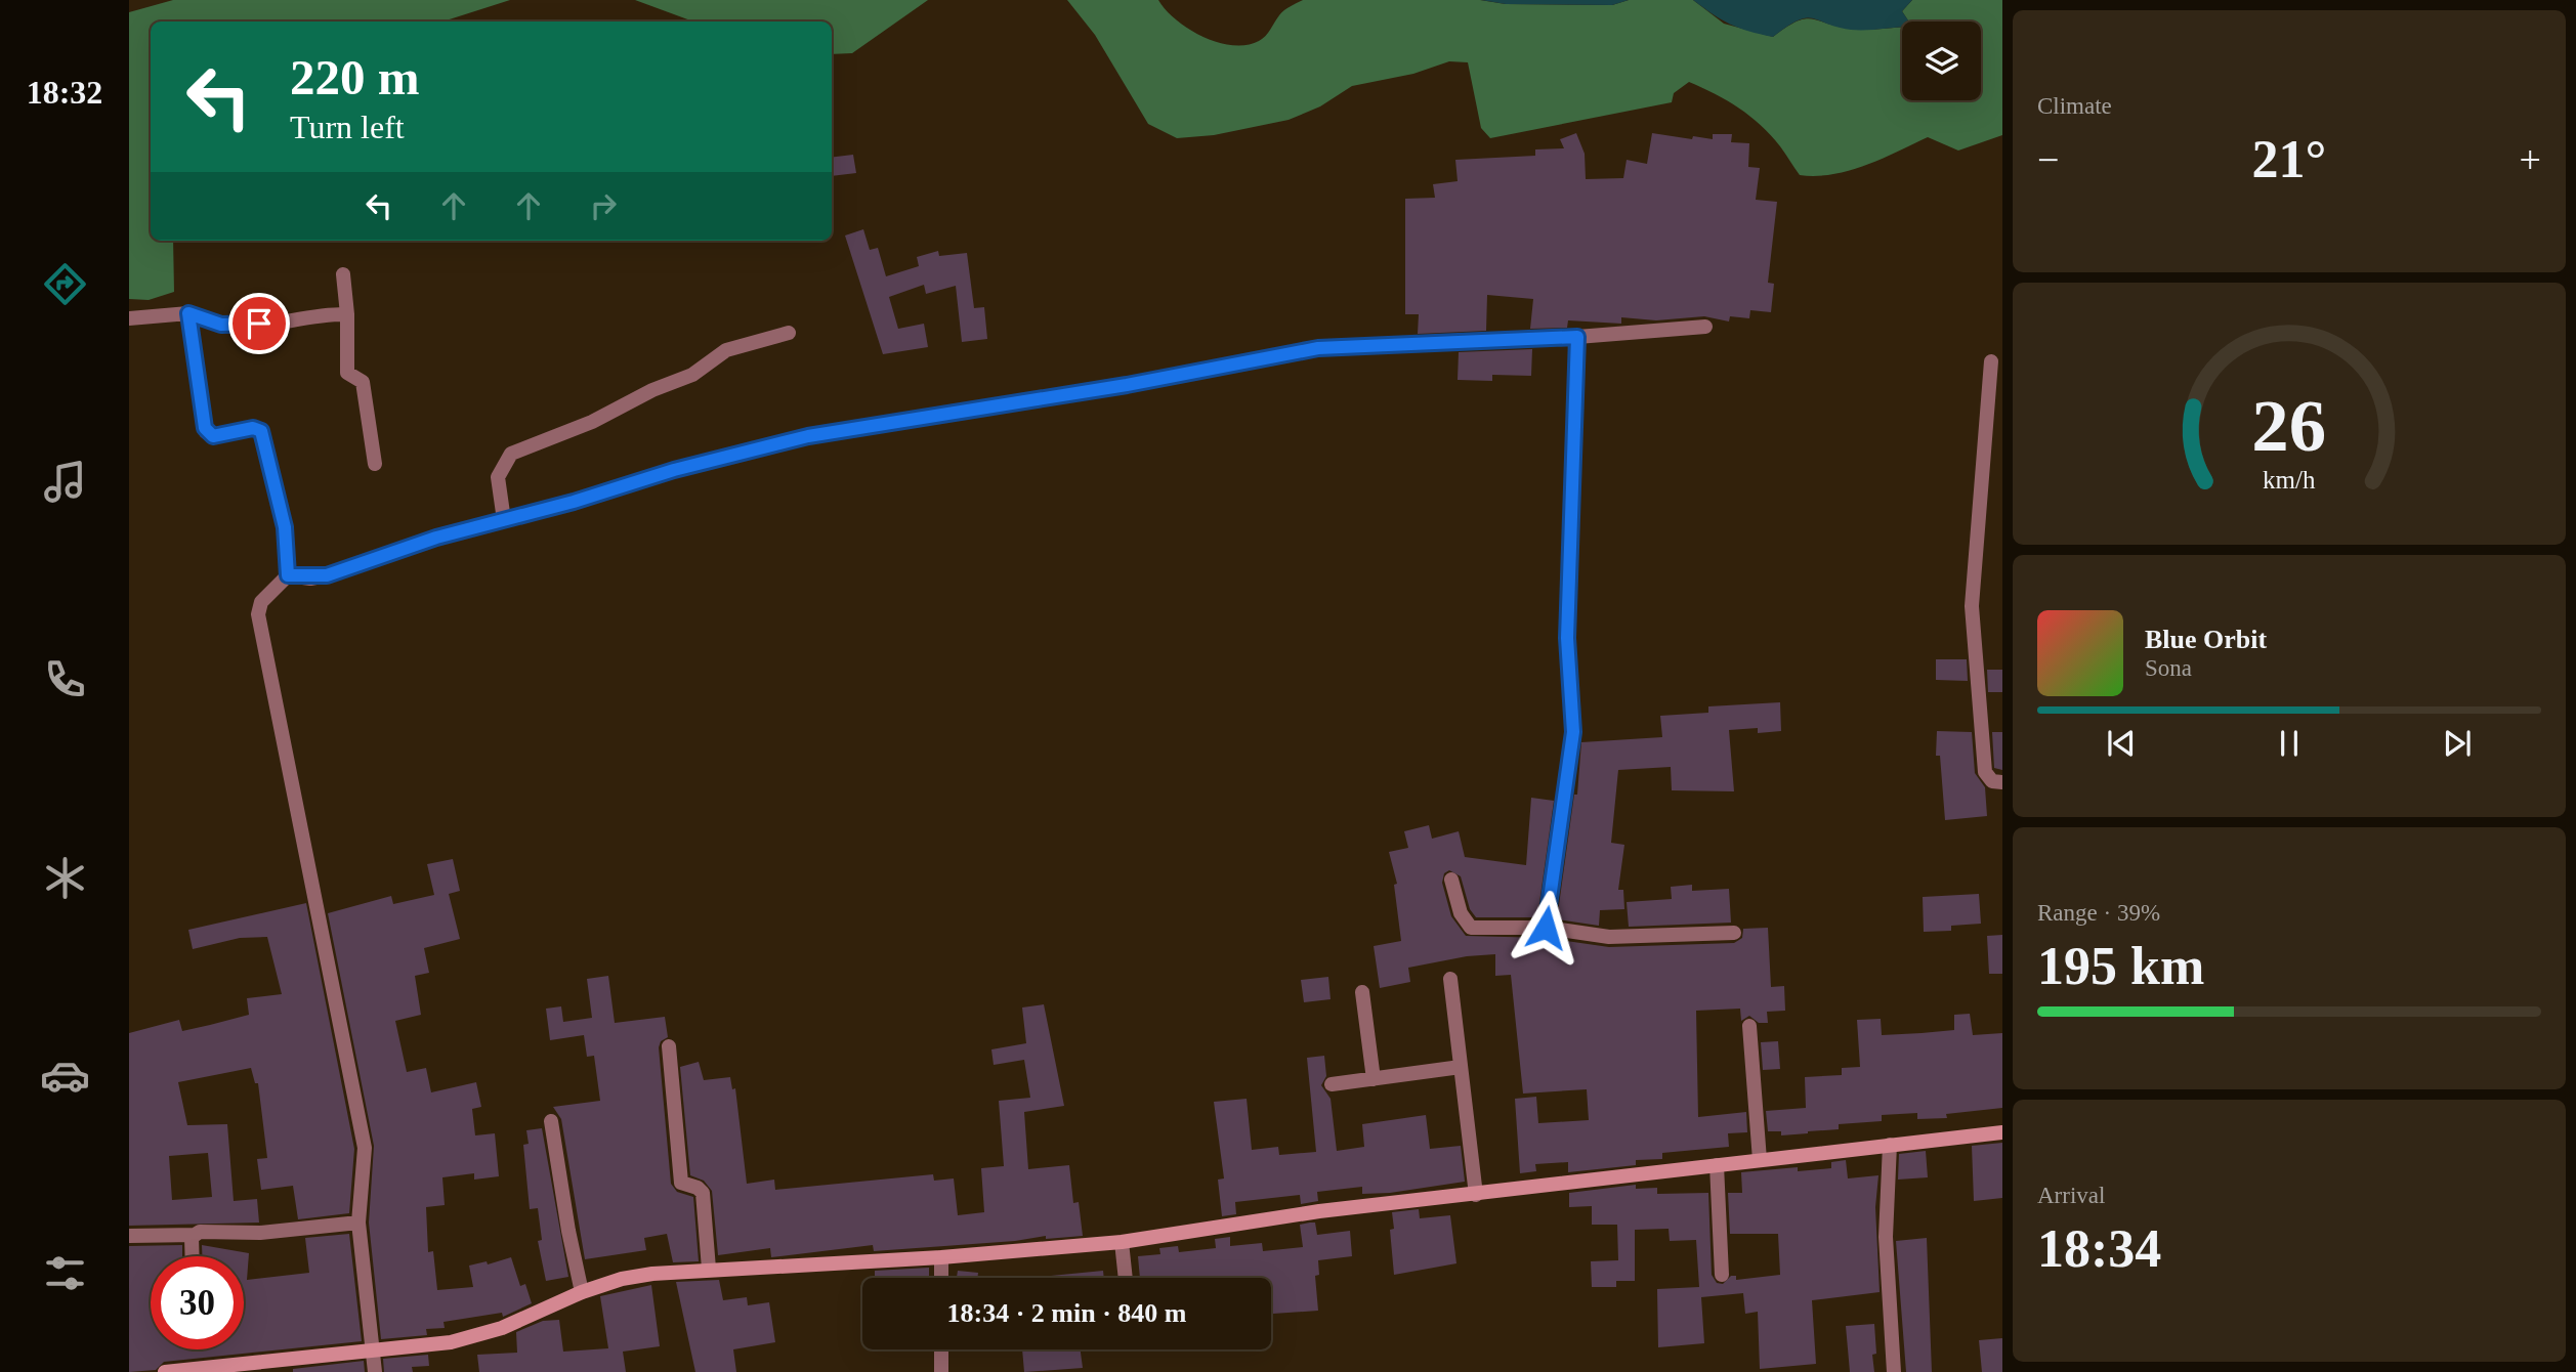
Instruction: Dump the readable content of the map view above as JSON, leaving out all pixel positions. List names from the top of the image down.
{
  "page": {
    "tabs": "18:32",
    "tile": [
      "Climate",
      ["Range · 39%", "195 km"],
      ["Arrival", "18:34"]
    ],
    "turn": ["220 m", "Turn left"],
    "heat": ["−", "21°", "+"],
    "song": ["Blue Orbit", "Sona"],
    "limit": "30",
    "trip": "18:34 · 2 min · 840 m",
    "gauge": ["26", "km/h"]
  }
}
